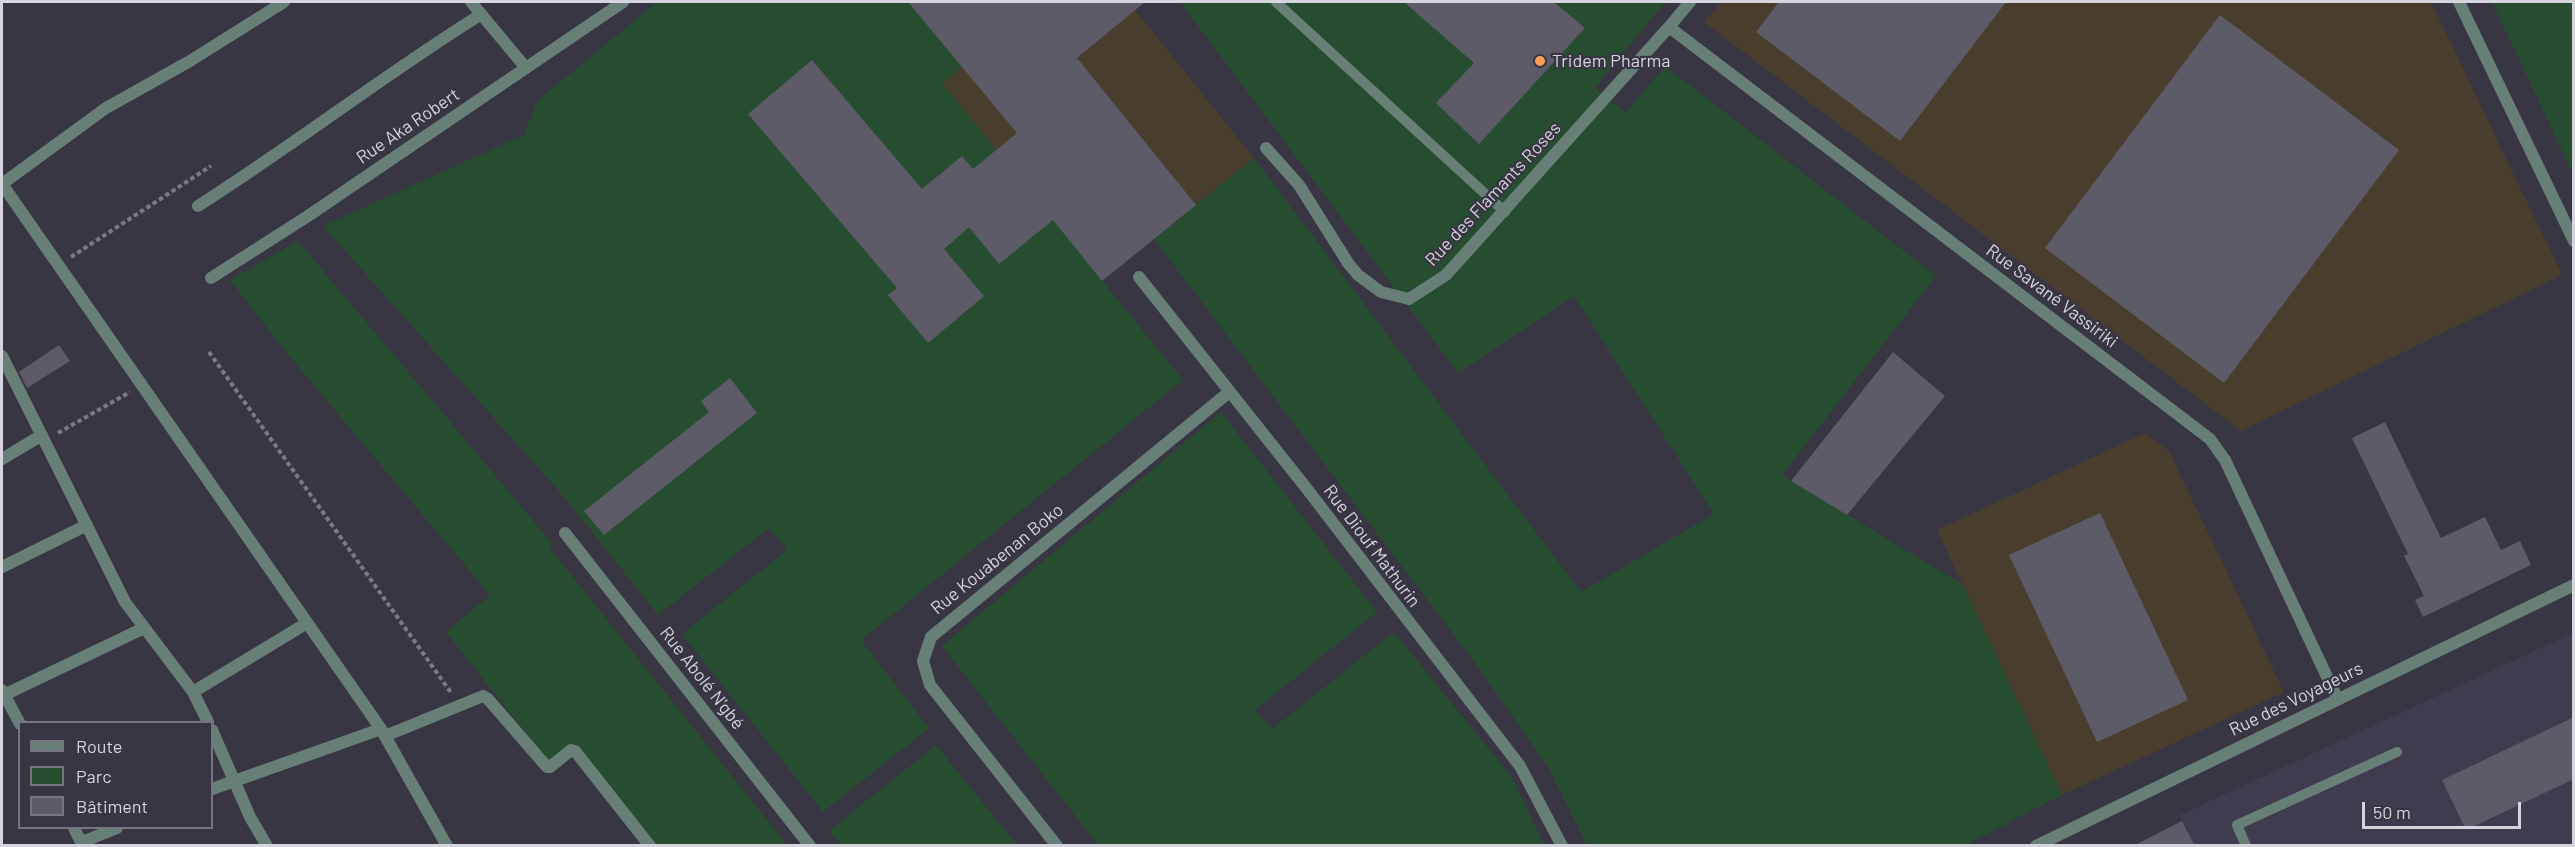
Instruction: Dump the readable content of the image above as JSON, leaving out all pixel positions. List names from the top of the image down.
{
  "streets": {
    "street": [
      "Rue Aka Robert",
      "Rue des Flamants Roses",
      "Rue Savané Vassiriki",
      "Rue Diouf Mathurin",
      "Rue Kouabenan Boko",
      "Rue Abolé N'gbé",
      "Rue des Voyageurs"
    ]
  },
  "crossings": [
    ["Rue des Flamants Roses", "Rue Savané Vassiriki"],
    ["Rue Savané Vassiriki", "Rue des Voyageurs"],
    ["Rue Diouf Mathurin", "Rue Kouabenan Boko"]
  ],
  "places": ["Tridem Pharma"],
  "legend": ["Route", "Parc", "Bâtiment"],
  "scale_bar": "50 m"
}
